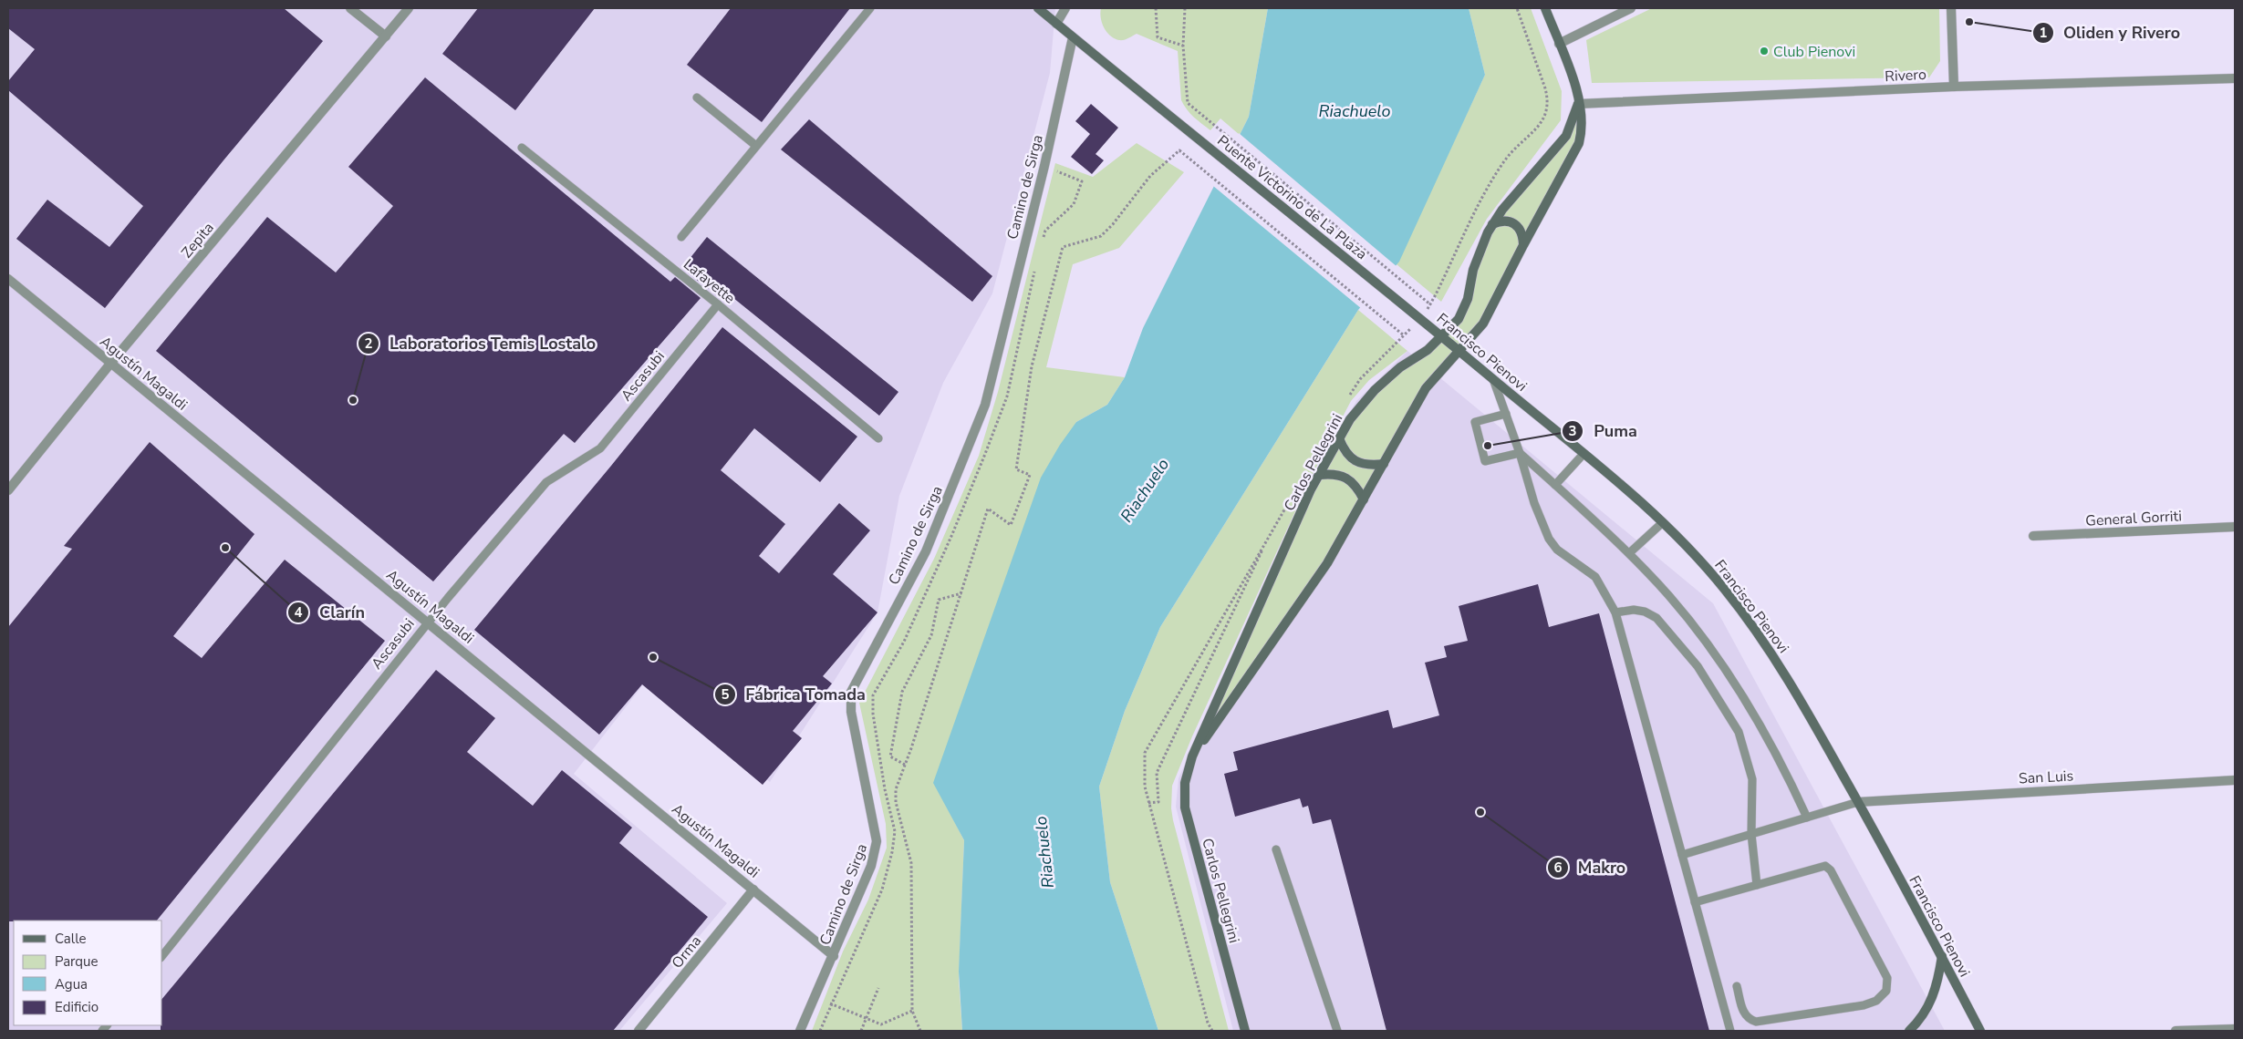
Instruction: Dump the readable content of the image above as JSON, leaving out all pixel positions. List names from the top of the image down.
{
  "streets": {
    "street": [
      "Rivero",
      "Camino de Sirga",
      "Puente Victorino de La Plaza",
      "Zepita",
      "Francisco Pienovi",
      "Agustín Magaldi",
      "Carlos Pellegrini",
      "General Gorriti",
      "San Luis",
      "Orma"
    ],
    "lane": ["Lafayette", "Ascasubi"]
  },
  "crossings": [
    ["Rivero", "Carlos Pellegrini"],
    ["Camino de Sirga", "Puente Victorino de La Plaza"],
    ["Camino de Sirga", "Agustín Magaldi"],
    ["Puente Victorino de La Plaza", "Francisco Pienovi"],
    ["Zepita", "Agustín Magaldi"],
    ["Lafayette", "Ascasubi"],
    ["Francisco Pienovi", "Carlos Pellegrini"],
    ["Francisco Pienovi", "San Luis"],
    ["Agustín Magaldi", "Ascasubi"],
    ["Agustín Magaldi", "Orma"]
  ],
  "water": ["Riachuelo"],
  "places": [
    "Oliden y Rivero",
    "Club Pienovi",
    "Laboratorios Temis Lostalo",
    "Puma",
    "Clarín",
    "Fábrica Tomada",
    "Makro"
  ],
  "legend": [
    "Calle",
    "Parque",
    "Agua",
    "Edificio"
  ]
}
